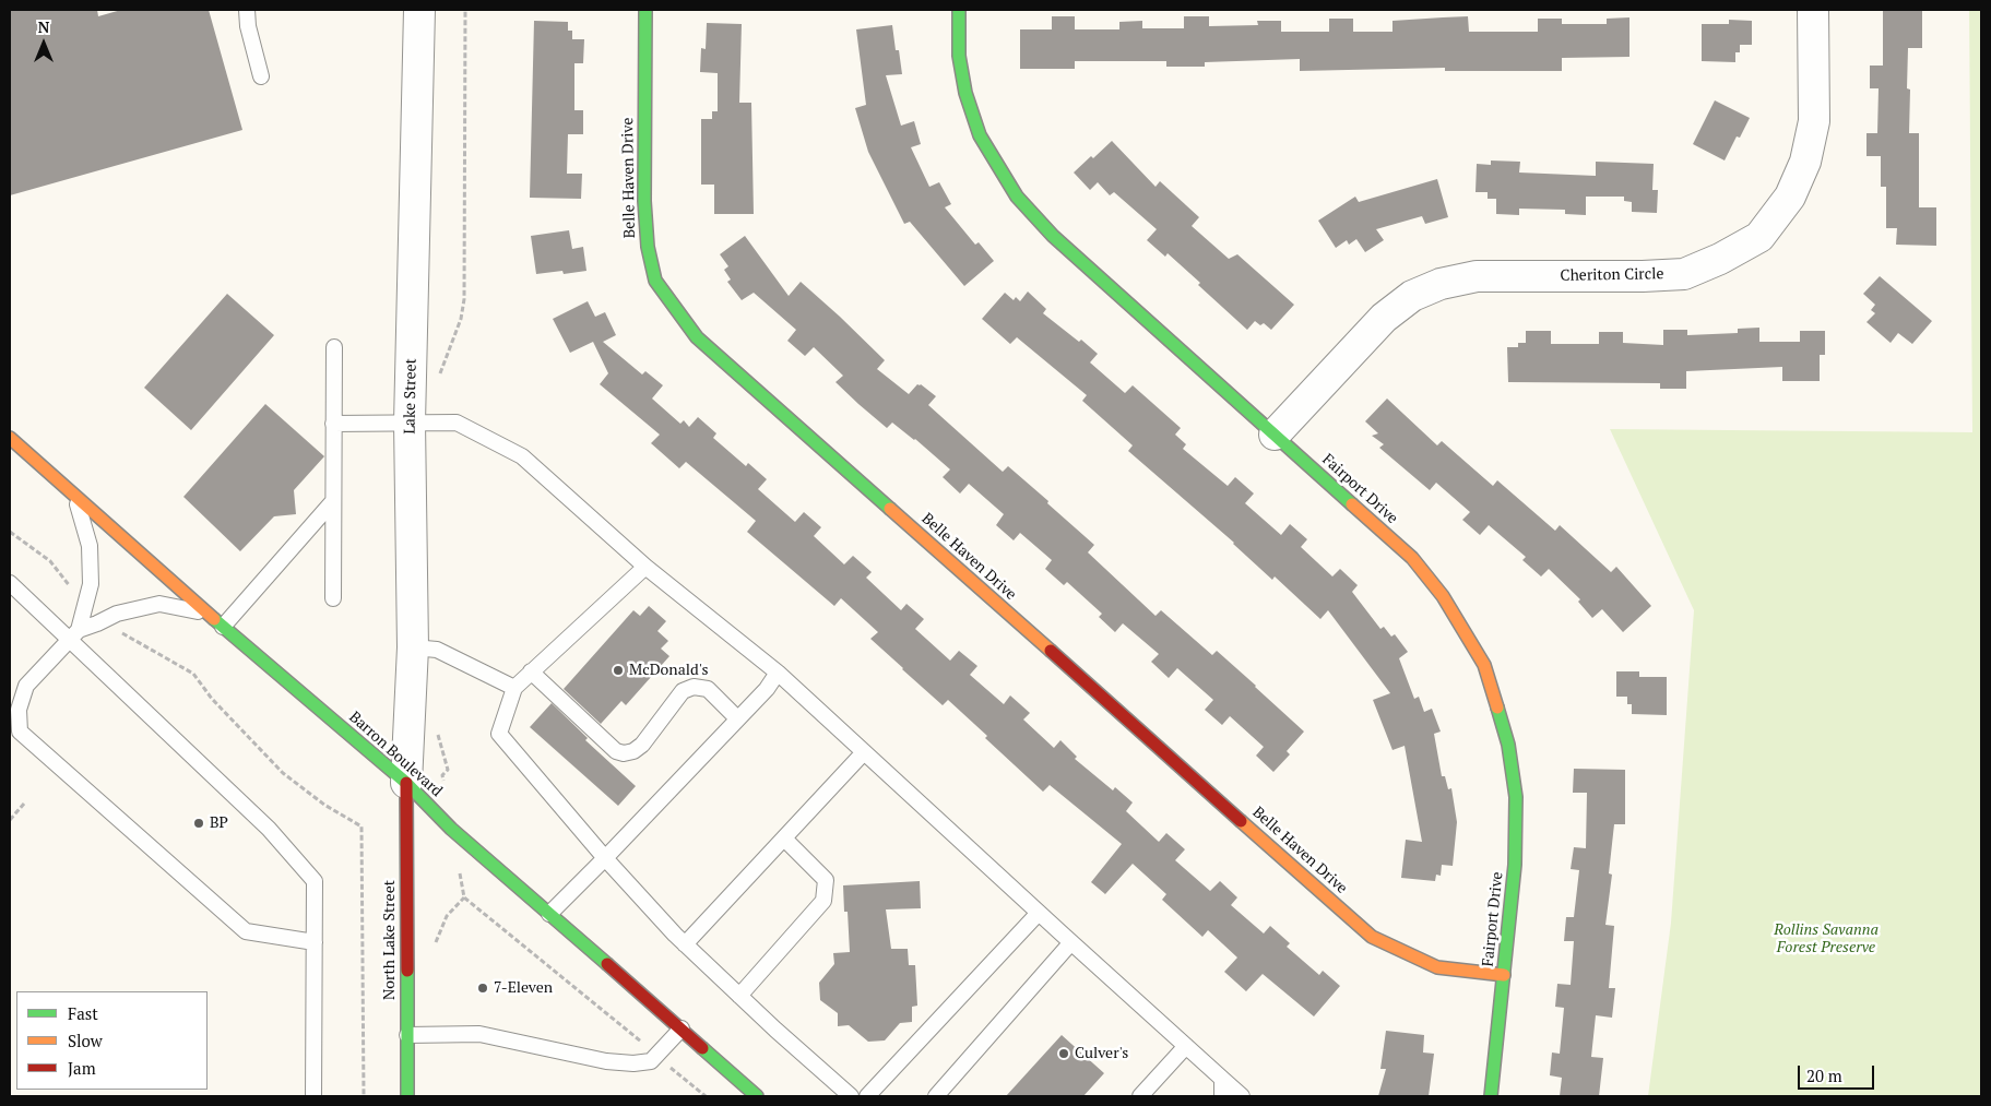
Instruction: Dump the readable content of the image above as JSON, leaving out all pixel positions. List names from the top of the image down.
{
  "streets": {
    "street": [
      "Belle Haven Drive",
      "Cheriton Circle",
      "Lake Street",
      "Fairport Drive",
      "Barron Boulevard",
      "North Lake Street"
    ]
  },
  "crossings": [
    ["Belle Haven Drive", "Fairport Drive"],
    ["Cheriton Circle", "Fairport Drive"],
    ["Lake Street", "Barron Boulevard"],
    ["Lake Street", "North Lake Street"],
    ["Barron Boulevard", "North Lake Street"]
  ],
  "parks": ["Rollins Savanna Forest Preserve"],
  "places": [
    "McDonald's",
    "BP",
    "7-Eleven",
    "Culver's"
  ],
  "legend": ["Fast", "Slow", "Jam"],
  "scale_bar": "20 m",
  "north": "top"
}
